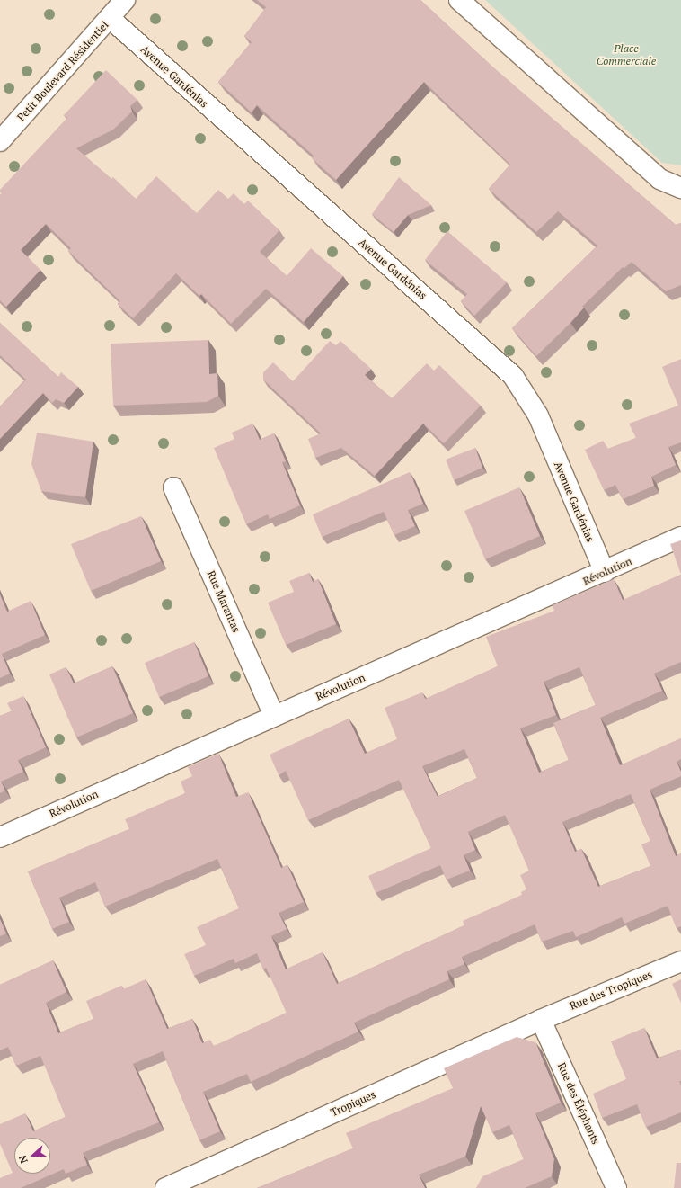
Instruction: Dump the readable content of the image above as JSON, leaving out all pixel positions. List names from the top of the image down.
{
  "streets": {
    "street": [
      "Petit Boulevard Résidentiel",
      "Avenue Gardénias",
      "Révolution",
      "Rue Marantas",
      "Rue des Tropiques",
      "Tropiques",
      "Rue des Éléphants"
    ]
  },
  "crossings": [
    ["Petit Boulevard Résidentiel", "Avenue Gardénias"],
    ["Avenue Gardénias", "Révolution"],
    ["Révolution", "Rue Marantas"],
    ["Rue des Tropiques", "Tropiques"],
    ["Rue des Tropiques", "Rue des Éléphants"],
    ["Tropiques", "Rue des Éléphants"]
  ],
  "parks": ["Place Commerciale"],
  "north": "left"
}
